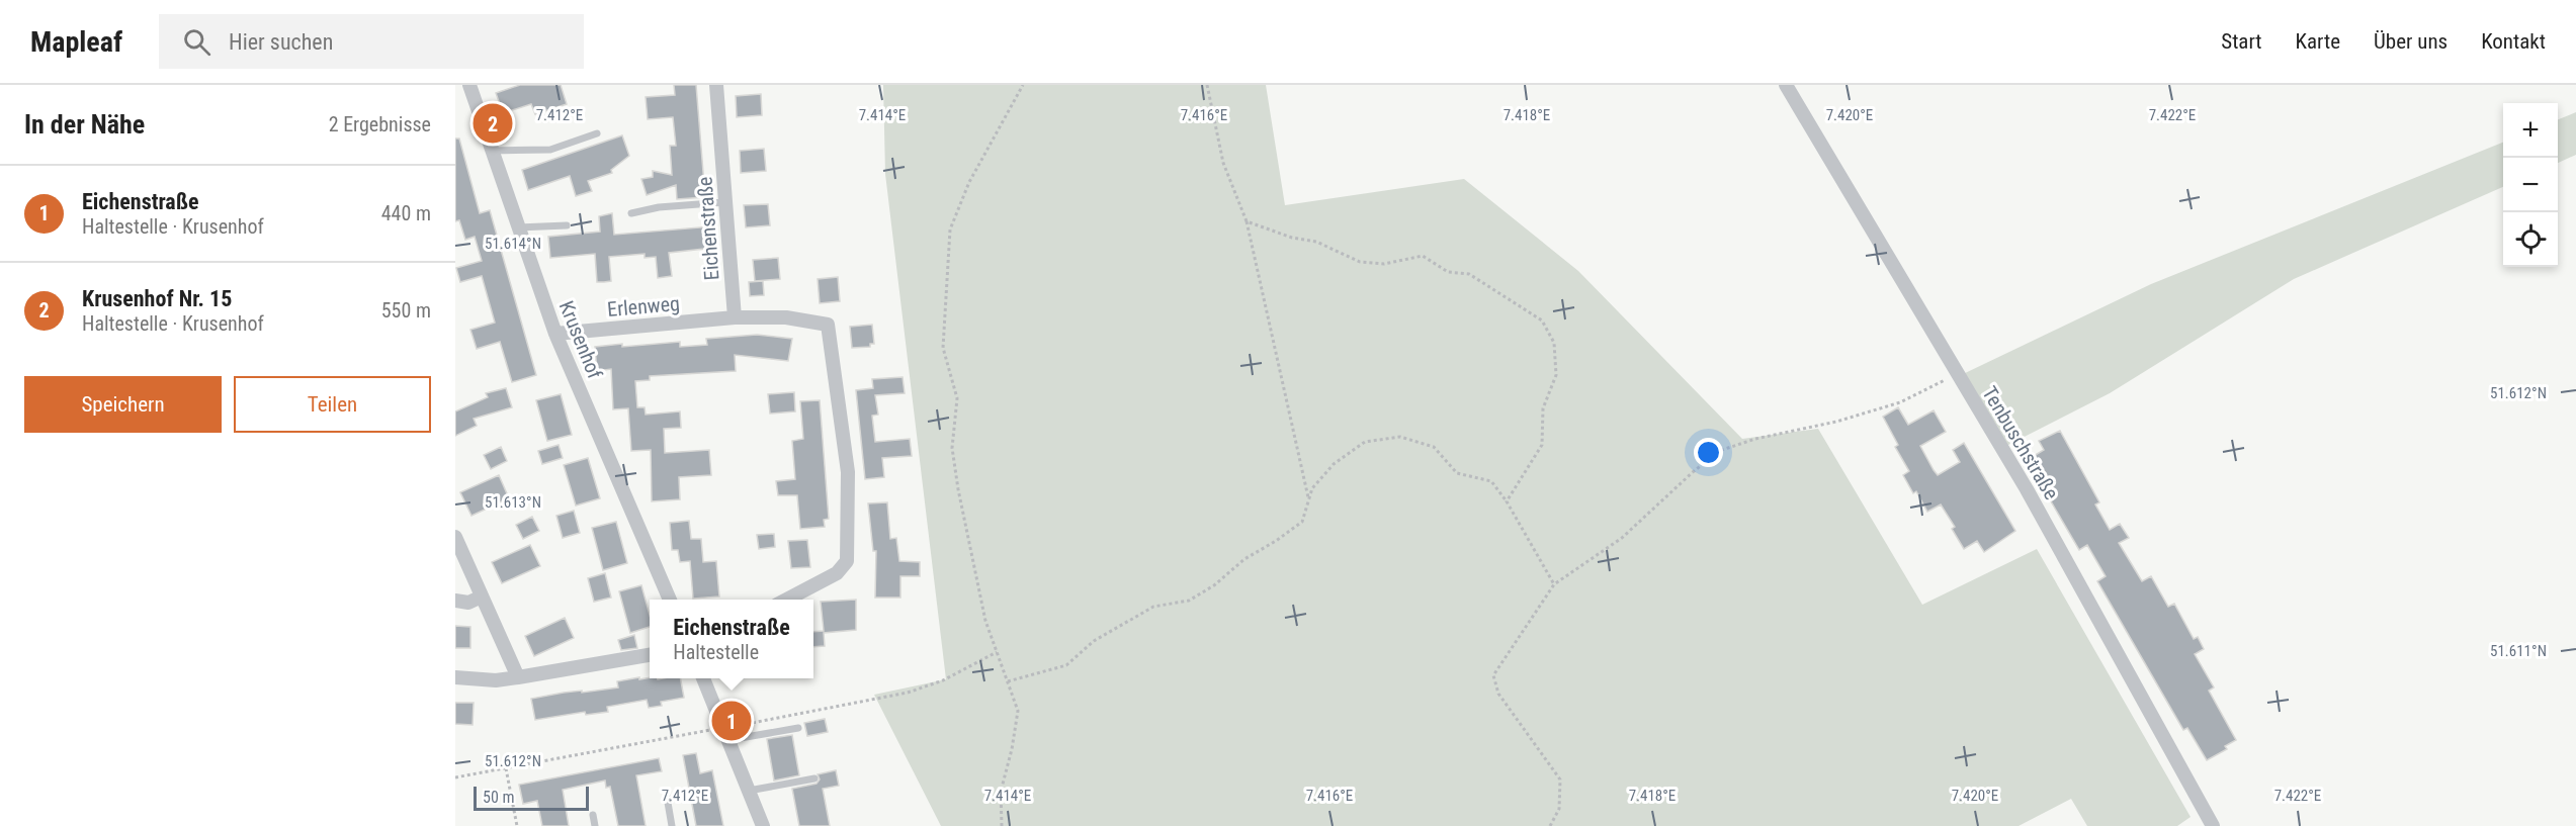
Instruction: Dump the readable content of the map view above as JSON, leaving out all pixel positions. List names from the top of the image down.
{
  "streets": {
    "street": [
      "Eichenstraße",
      "Erlenweg",
      "Krusenhof",
      "Tenbuschstraße"
    ]
  },
  "crossings": [
    ["Eichenstraße", "Erlenweg"],
    ["Erlenweg", "Krusenhof"]
  ],
  "scale_bar": "50 m",
  "page": {
    "header": "Mapleaf",
    "search": "Hier suchen",
    "nav": [
      "Start",
      "Karte",
      "Über uns",
      "Kontakt"
    ],
    "heading": ["In der Nähe", "2 Ergebnisse"],
    "pins": ["2", "1"],
    "map_buttons": ["+", "−"],
    "list": [
      {
        "mark": "1",
        "name": "Eichenstraße",
        "note": "Haltestelle · Krusenhof",
        "value": "440 m"
      },
      {
        "mark": "2",
        "name": "Krusenhof Nr. 15",
        "note": "Haltestelle · Krusenhof",
        "value": "550 m"
      }
    ],
    "buttons": ["Speichern", "Teilen"],
    "popup": ["Eichenstraße", "Haltestelle"],
    "scale": "50 m"
  },
  "coordinates": [
    "7.412°E",
    "7.414°E",
    "7.416°E",
    "7.418°E",
    "7.420°E",
    "7.422°E",
    "51.614°N",
    "51.612°N",
    "51.613°N",
    "51.611°N"
  ]
}
